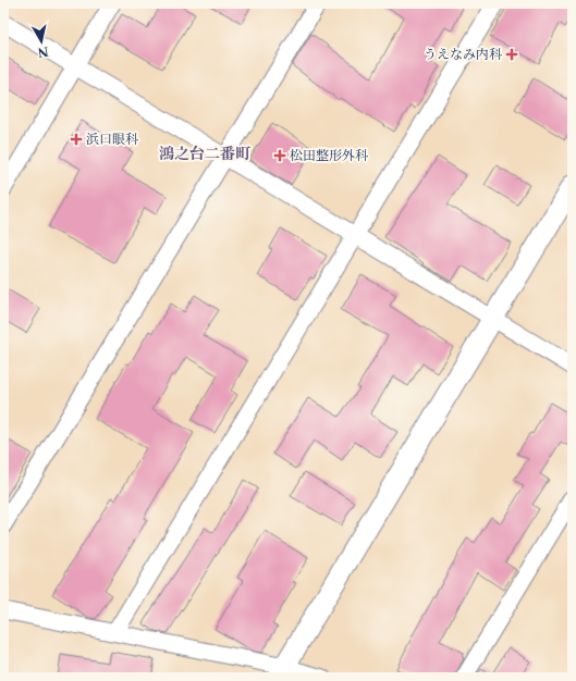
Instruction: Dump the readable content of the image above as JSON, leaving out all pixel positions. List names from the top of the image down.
{
  "districts": ["鴻之台二番町"],
  "places": {
    "health": ["うえなみ内科", "浜口眼科", "松田整形外科"]
  },
  "north": "bottom"
}
